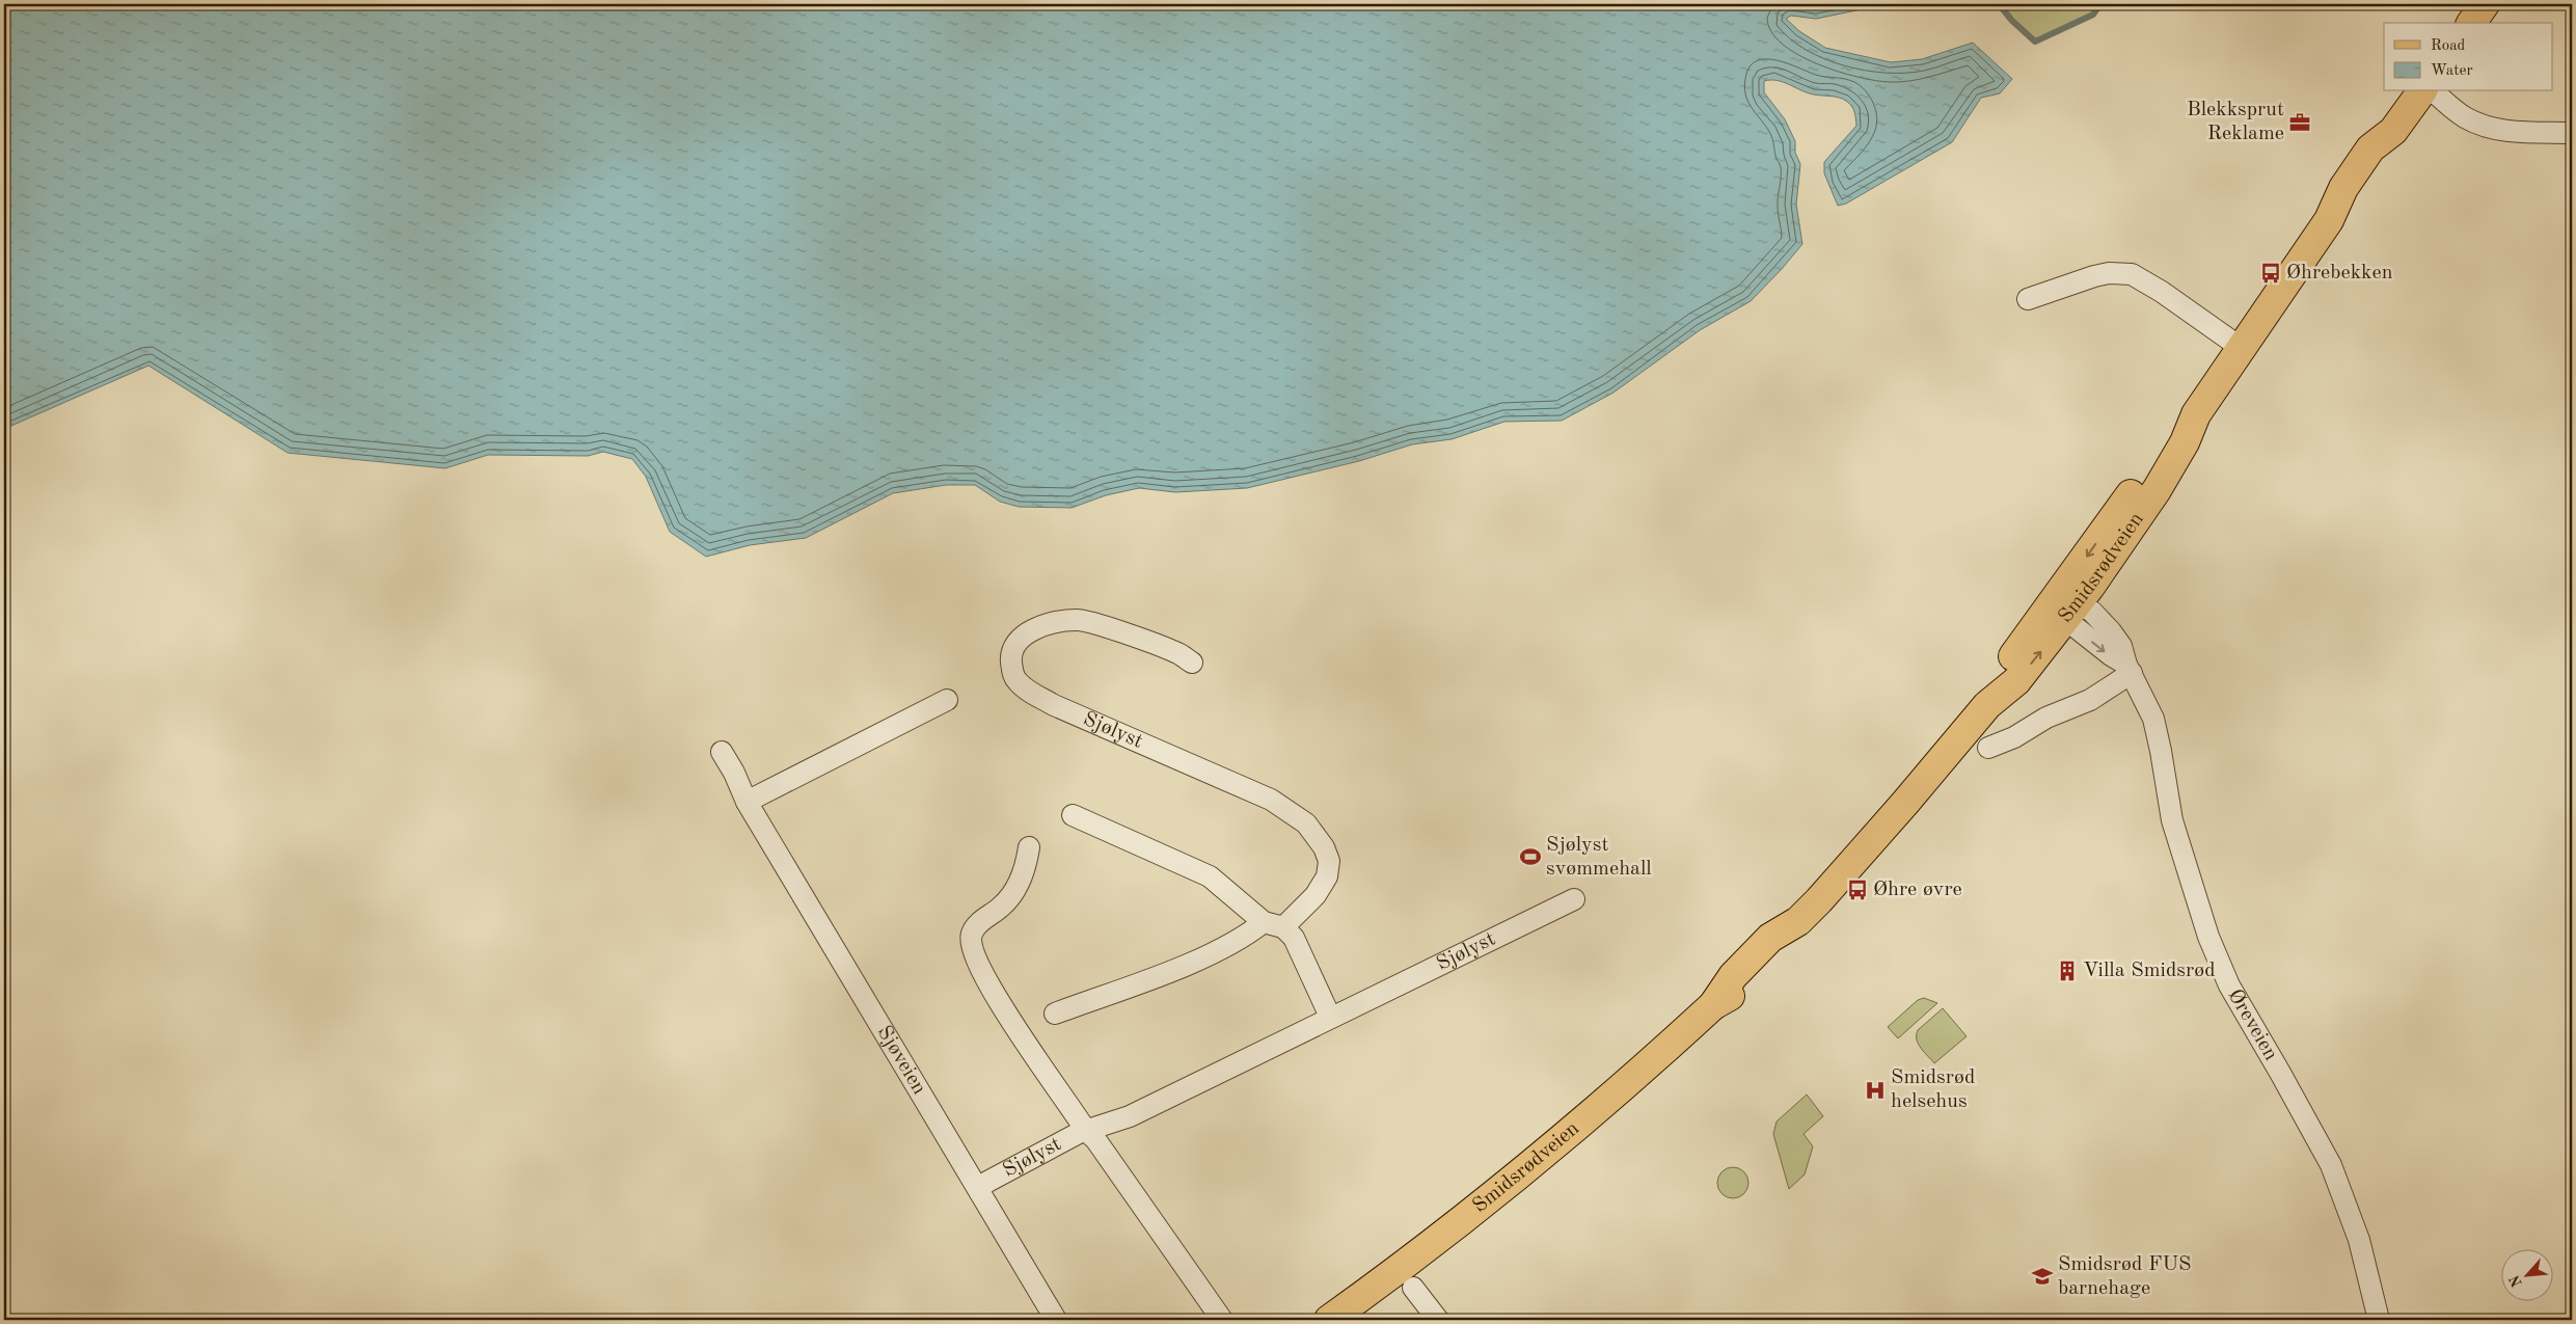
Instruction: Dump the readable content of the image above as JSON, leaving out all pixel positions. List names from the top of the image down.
{
  "streets": {
    "main road": ["Smidsrødveien"],
    "street": ["Sjølyst", "Øreveien", "Sjøveien"]
  },
  "crossings": [
    ["Sjølyst", "Sjøveien"]
  ],
  "places": {
    "office": ["Blekksprut Reklame"],
    "bus stop": ["Øhrebekken", "Øhre øvre"],
    "sports": ["Sjølyst svømmehall"],
    "building": ["Villa Smidsrød"],
    "hospital": ["Smidsrød helsehus"],
    "school or university": ["Smidsrød FUS barnehage"]
  },
  "legend": ["Road", "Water"],
  "north": "bottom left"
}
